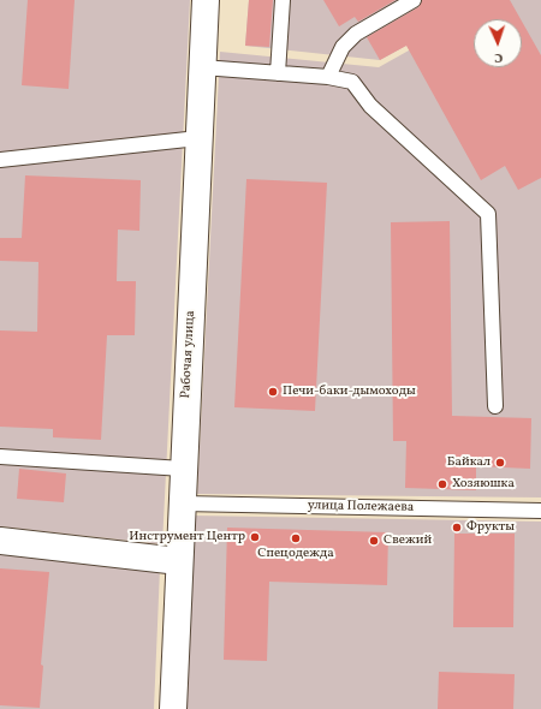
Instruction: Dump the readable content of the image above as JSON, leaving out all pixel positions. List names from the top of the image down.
{
  "streets": {
    "street": ["Рабочая улица"],
    "lane": ["улица Полежаева"]
  },
  "crossings": [
    ["Рабочая улица", "улица Полежаева"]
  ],
  "places": [
    "Печи-баки-дымоходы",
    "Байкал",
    "Хозяюшка",
    "Фрукты",
    "Инструмент Центр",
    "Спецодежда",
    "Свежий"
  ],
  "north": "bottom"
}
